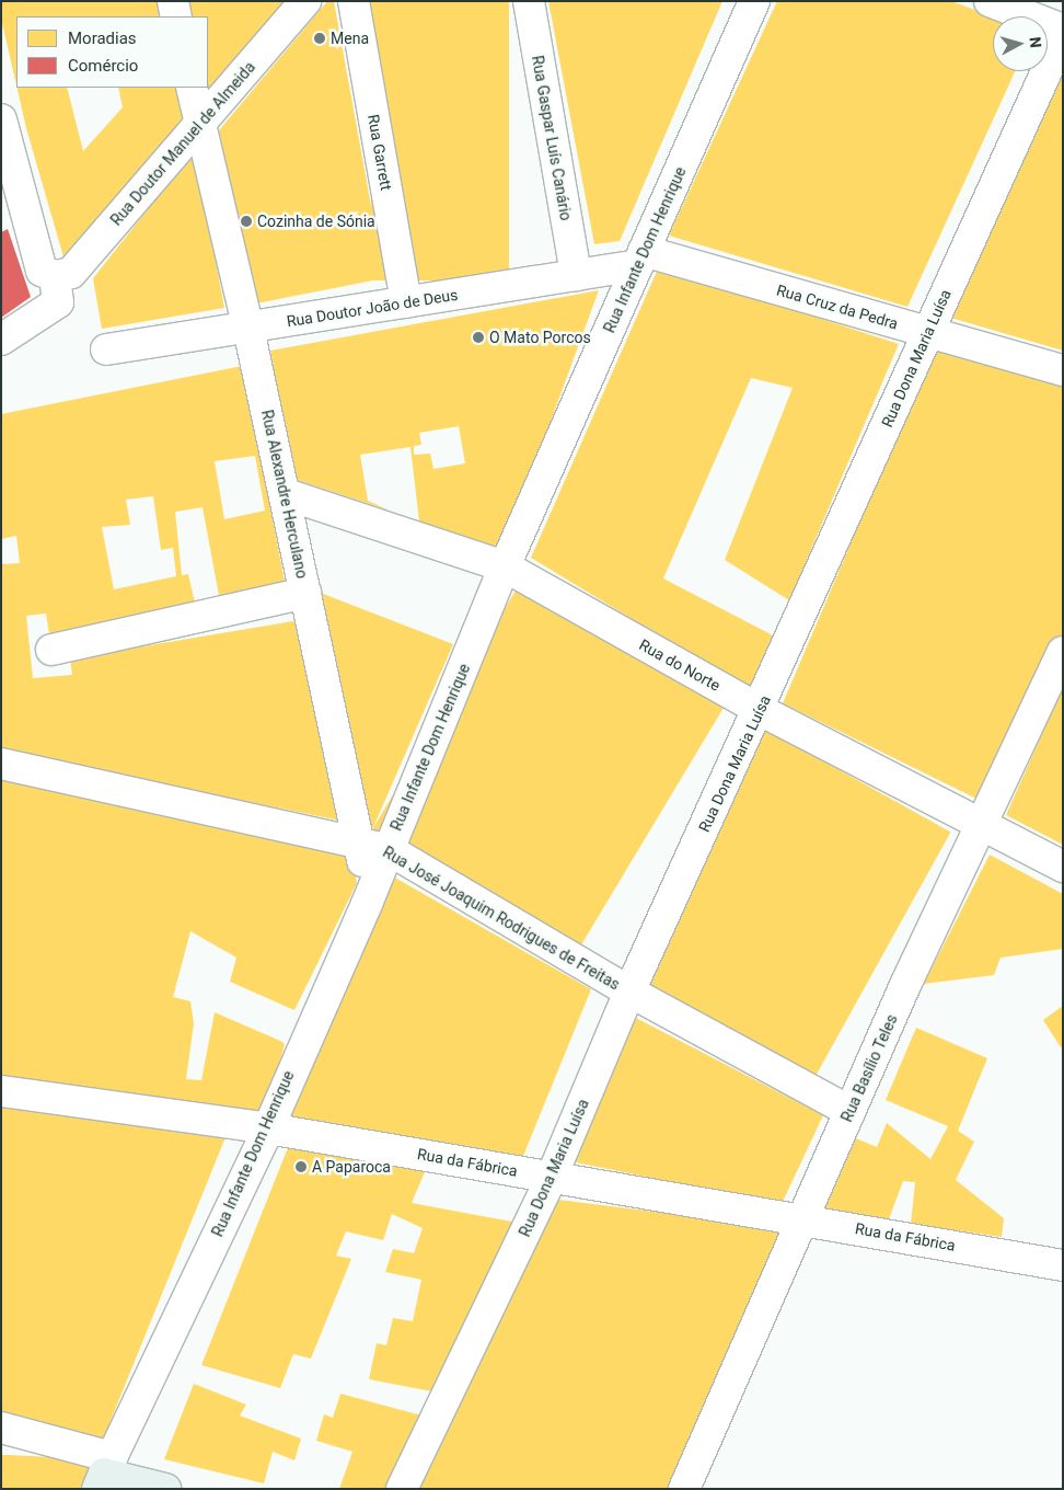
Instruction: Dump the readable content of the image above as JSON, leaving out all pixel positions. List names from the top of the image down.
{
  "streets": {
    "street": [
      "Rua Gaspar Luís Canário",
      "Rua Doutor Manuel de Almeida",
      "Rua Garrett",
      "Rua Infante Dom Henrique",
      "Rua Cruz da Pedra",
      "Rua Doutor João de Deus",
      "Rua Dona Maria Luísa",
      "Rua Alexandre Herculano",
      "Rua do Norte",
      "Rua José Joaquim Rodrigues de Freitas",
      "Rua Basílio Teles",
      "Rua da Fábrica"
    ]
  },
  "crossings": [
    ["Rua Gaspar Luís Canário", "Rua Doutor João de Deus"],
    ["Rua Doutor Manuel de Almeida", "Rua Alexandre Herculano"],
    ["Rua Garrett", "Rua Doutor João de Deus"],
    ["Rua Infante Dom Henrique", "Rua Cruz da Pedra"],
    ["Rua Infante Dom Henrique", "Rua Doutor João de Deus"],
    ["Rua Infante Dom Henrique", "Rua Alexandre Herculano"],
    ["Rua Infante Dom Henrique", "Rua do Norte"],
    ["Rua Infante Dom Henrique", "Rua José Joaquim Rodrigues de Freitas"],
    ["Rua Infante Dom Henrique", "Rua da Fábrica"],
    ["Rua Cruz da Pedra", "Rua Doutor João de Deus"],
    ["Rua Cruz da Pedra", "Rua Dona Maria Luísa"],
    ["Rua Doutor João de Deus", "Rua Alexandre Herculano"],
    ["Rua Dona Maria Luísa", "Rua do Norte"],
    ["Rua Dona Maria Luísa", "Rua José Joaquim Rodrigues de Freitas"],
    ["Rua Dona Maria Luísa", "Rua da Fábrica"],
    ["Rua Alexandre Herculano", "Rua do Norte"],
    ["Rua Alexandre Herculano", "Rua José Joaquim Rodrigues de Freitas"],
    ["Rua do Norte", "Rua Basílio Teles"],
    ["Rua José Joaquim Rodrigues de Freitas", "Rua Basílio Teles"],
    ["Rua Basílio Teles", "Rua da Fábrica"]
  ],
  "places": [
    "Mena",
    "Cozinha de Sónia",
    "O Mato Porcos",
    "A Paparoca"
  ],
  "legend": ["Moradias", "Comércio"],
  "north": "right"
}
